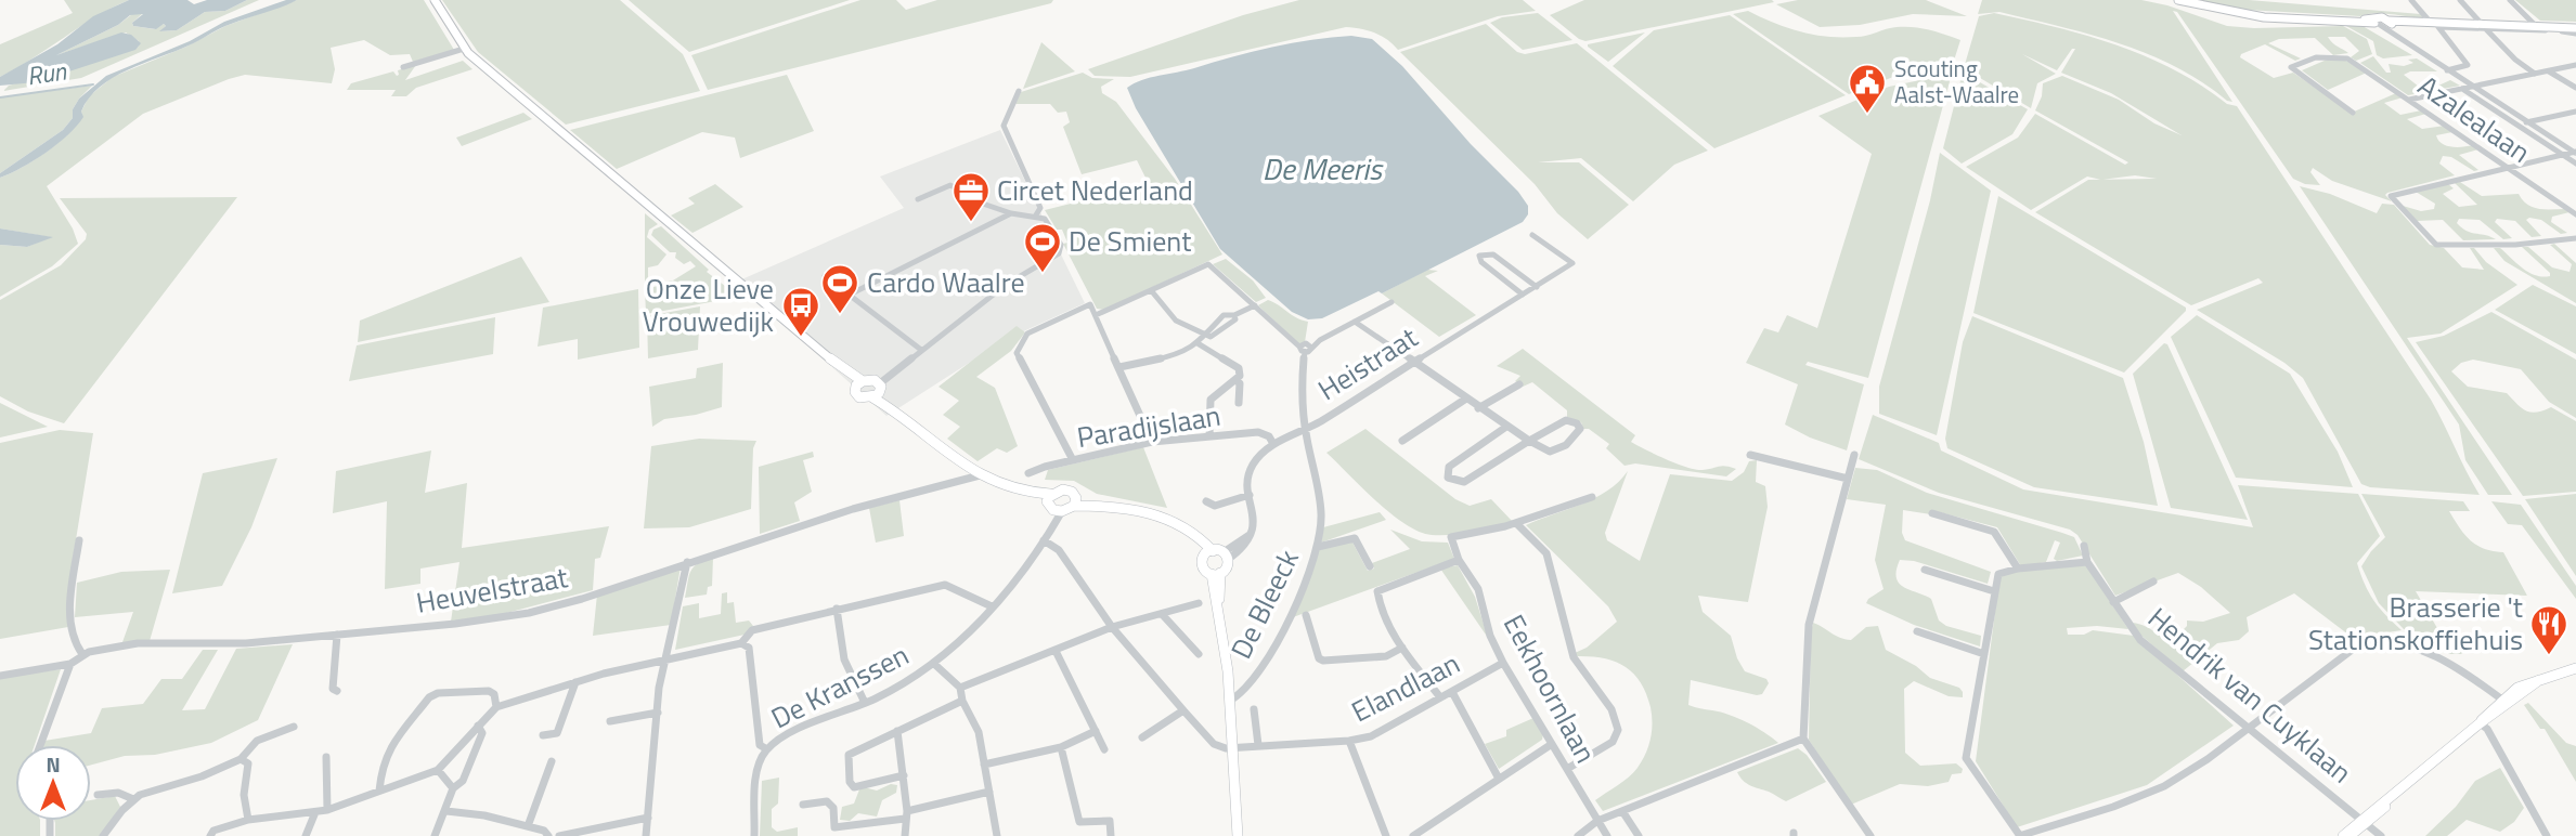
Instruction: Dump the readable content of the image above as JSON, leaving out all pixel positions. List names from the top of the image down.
{
  "streets": {
    "street": [
      "Azalealaan",
      "Heistraat",
      "Paradijslaan",
      "Heuvelstraat",
      "De Bleeck",
      "De Kranssen",
      "Elandlaan",
      "Eekhoornlaan",
      "Hendrik van Cuyklaan"
    ]
  },
  "crossings": [
    ["Heistraat", "Paradijslaan"],
    ["Heistraat", "De Bleeck"],
    ["Elandlaan", "Eekhoornlaan"]
  ],
  "water": ["Run", "De Meeris"],
  "places": {
    "public building": ["Scouting Aalst-Waalre"],
    "office": ["Circet Nederland"],
    "sports": ["De Smient", "Cardo Waalre"],
    "bus stop": ["Onze Lieve Vrouwedijk"],
    "restaurant": ["Brasserie 't Stationskoffiehuis"]
  },
  "north": "top"
}
